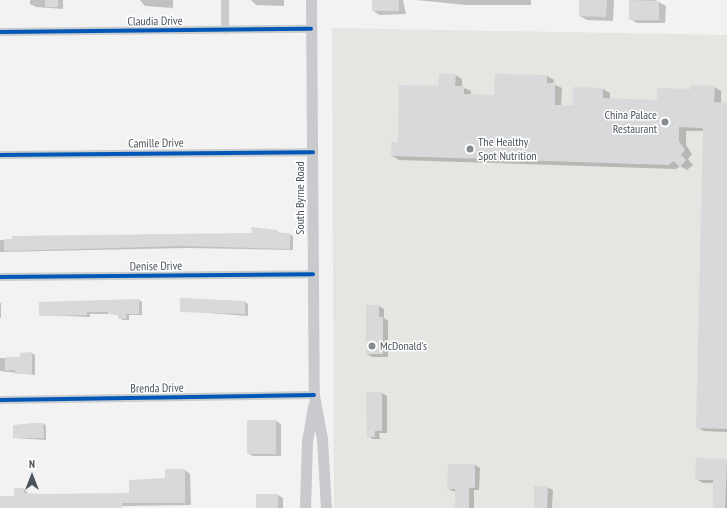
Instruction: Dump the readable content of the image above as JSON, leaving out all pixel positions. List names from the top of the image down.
{
  "streets": {
    "main road": ["South Byrne Road"],
    "street": [
      "Claudia Drive",
      "Camille Drive",
      "Denise Drive",
      "Brenda Drive"
    ]
  },
  "crossings": [
    ["Claudia Drive", "South Byrne Road"],
    ["Camille Drive", "South Byrne Road"],
    ["South Byrne Road", "Denise Drive"],
    ["South Byrne Road", "Brenda Drive"]
  ],
  "places": ["China Palace Restaurant", "The Healthy Spot Nutrition", "McDonald's"],
  "north": "top"
}
